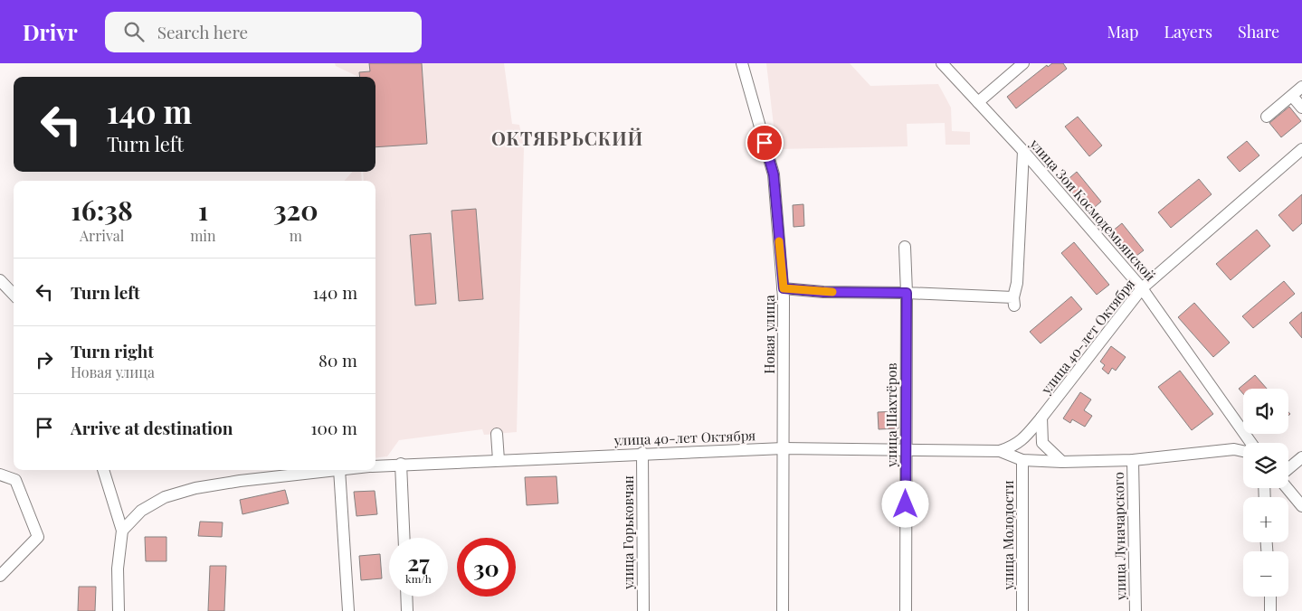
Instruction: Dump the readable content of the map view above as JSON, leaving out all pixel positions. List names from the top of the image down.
{
  "streets": {
    "street": [
      "улица Зои Космодемьянской",
      "Новая улица",
      "улица 40-лет Октября",
      "улица Шахтёров",
      "улица Горьковчан",
      "улица Молодости",
      "улица Луначарского"
    ]
  },
  "crossings": [
    ["улица Зои Космодемьянской", "улица 40-лет Октября"],
    ["Новая улица", "улица 40-лет Октября"],
    ["улица 40-лет Октября", "улица Шахтёров"],
    ["улица 40-лет Октября", "улица Горьковчан"],
    ["улица 40-лет Октября", "улица Молодости"],
    ["улица 40-лет Октября", "улица Луначарского"]
  ],
  "districts": ["ОКТЯБРЬСКИЙ"],
  "page": {
    "header": "Drivr",
    "search": "Search here",
    "nav": ["Map", "Layers", "Share"],
    "turn": ["140 m", "Turn left"],
    "eta": [
      "16:38",
      "Arrival",
      "1",
      "min",
      "320",
      "m"
    ],
    "list": [
      {
        "name": "Turn left",
        "value": "140 m"
      },
      {
        "name": "Turn right",
        "note": "Новая улица",
        "value": "80 m"
      },
      {
        "name": "Arrive at destination",
        "value": "100 m"
      }
    ],
    "map_buttons": ["+", "−"],
    "speed": "27 km/h",
    "limit": "30"
  }
}
